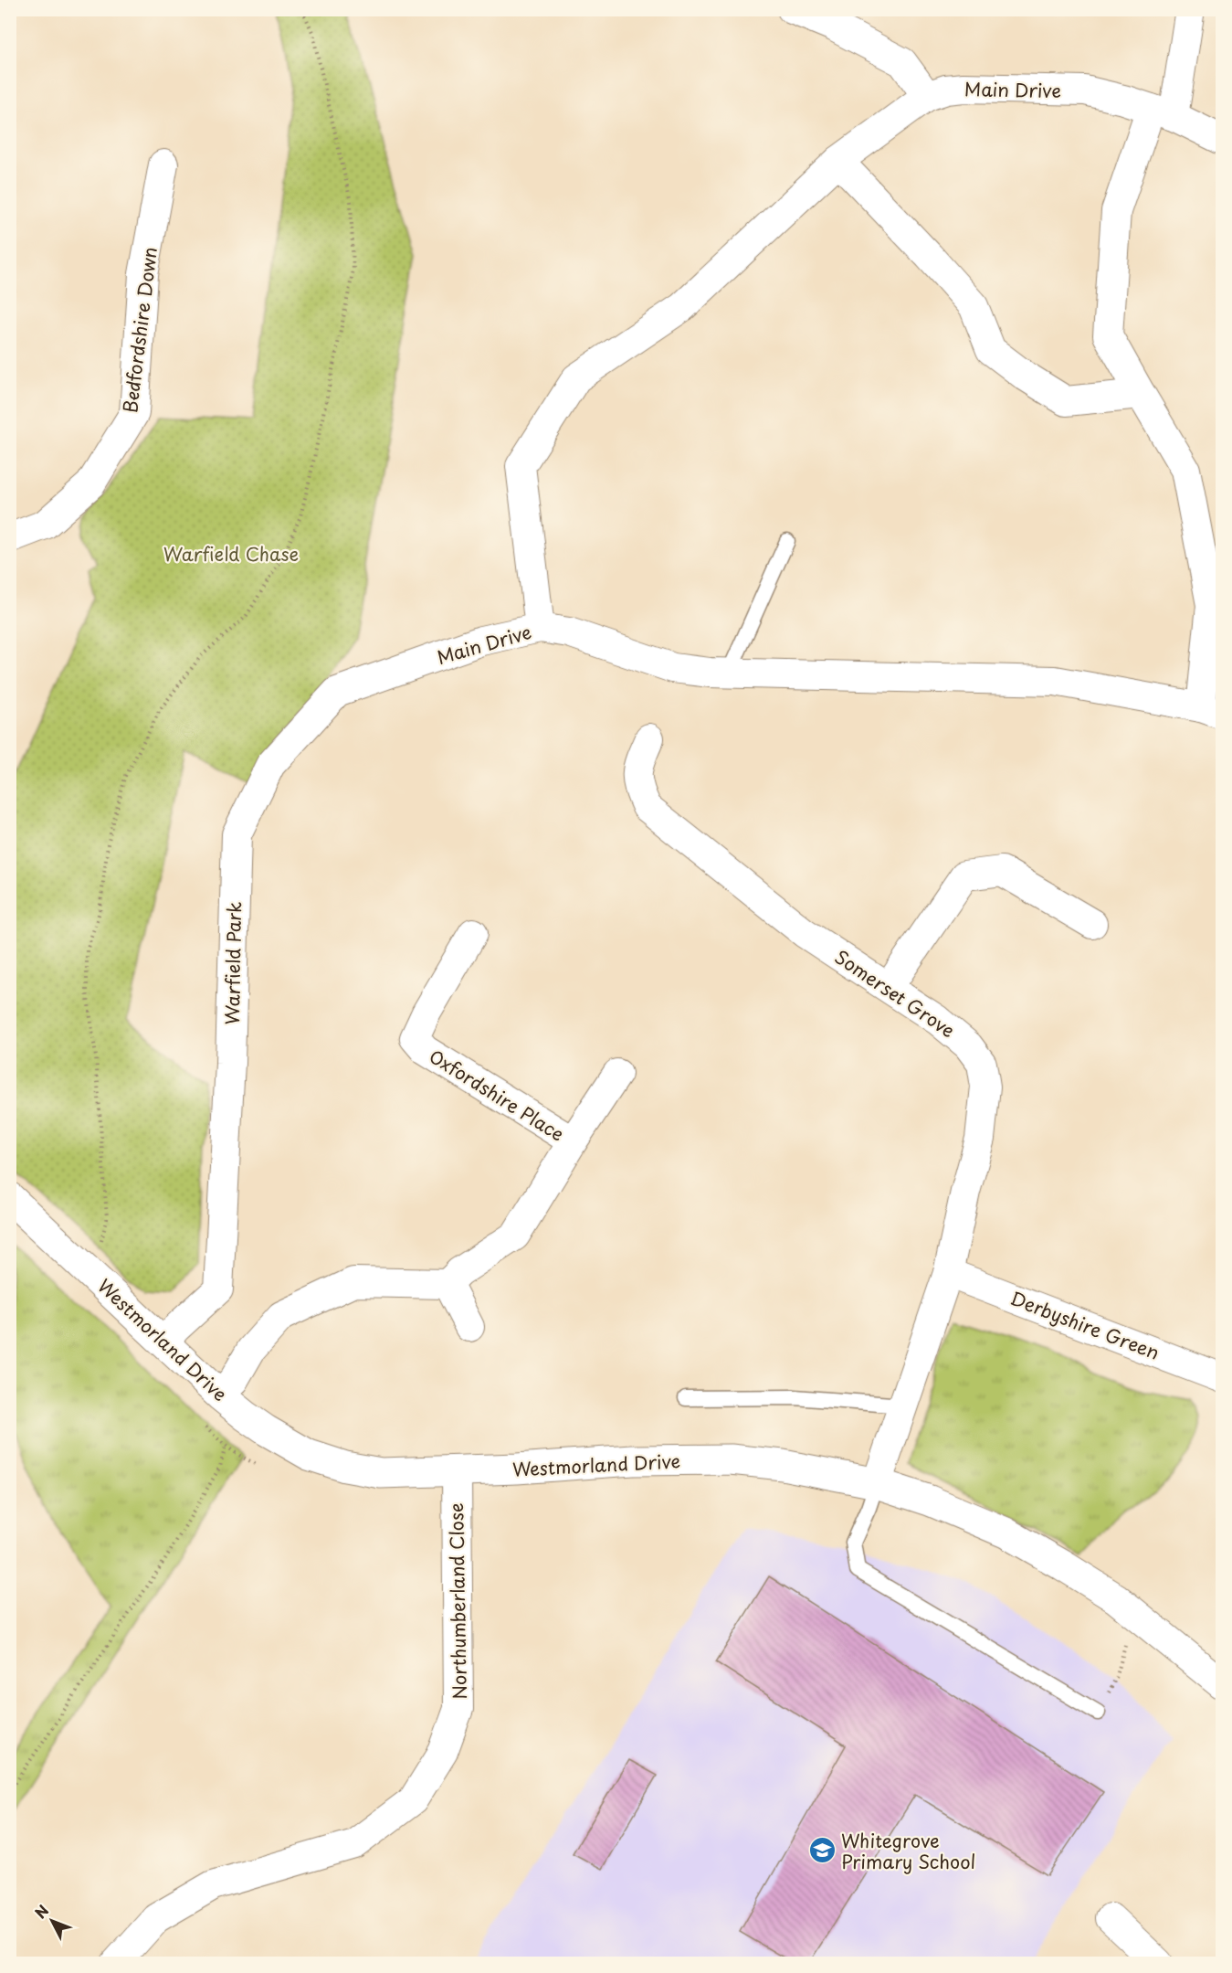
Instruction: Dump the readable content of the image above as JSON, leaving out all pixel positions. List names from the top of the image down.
{
  "streets": {
    "street": [
      "Main Drive",
      "Bedfordshire Down",
      "Warfield Park",
      "Somerset Grove",
      "Oxfordshire Place",
      "Derbyshire Green",
      "Westmorland Drive",
      "Northumberland Close"
    ]
  },
  "crossings": [
    ["Main Drive", "Warfield Park"],
    ["Warfield Park", "Westmorland Drive"],
    ["Somerset Grove", "Derbyshire Green"],
    ["Somerset Grove", "Westmorland Drive"],
    ["Westmorland Drive", "Northumberland Close"]
  ],
  "parks": ["Warfield Chase"],
  "places": {
    "school or university": ["Whitegrove Primary School"]
  },
  "north": "top left"
}
